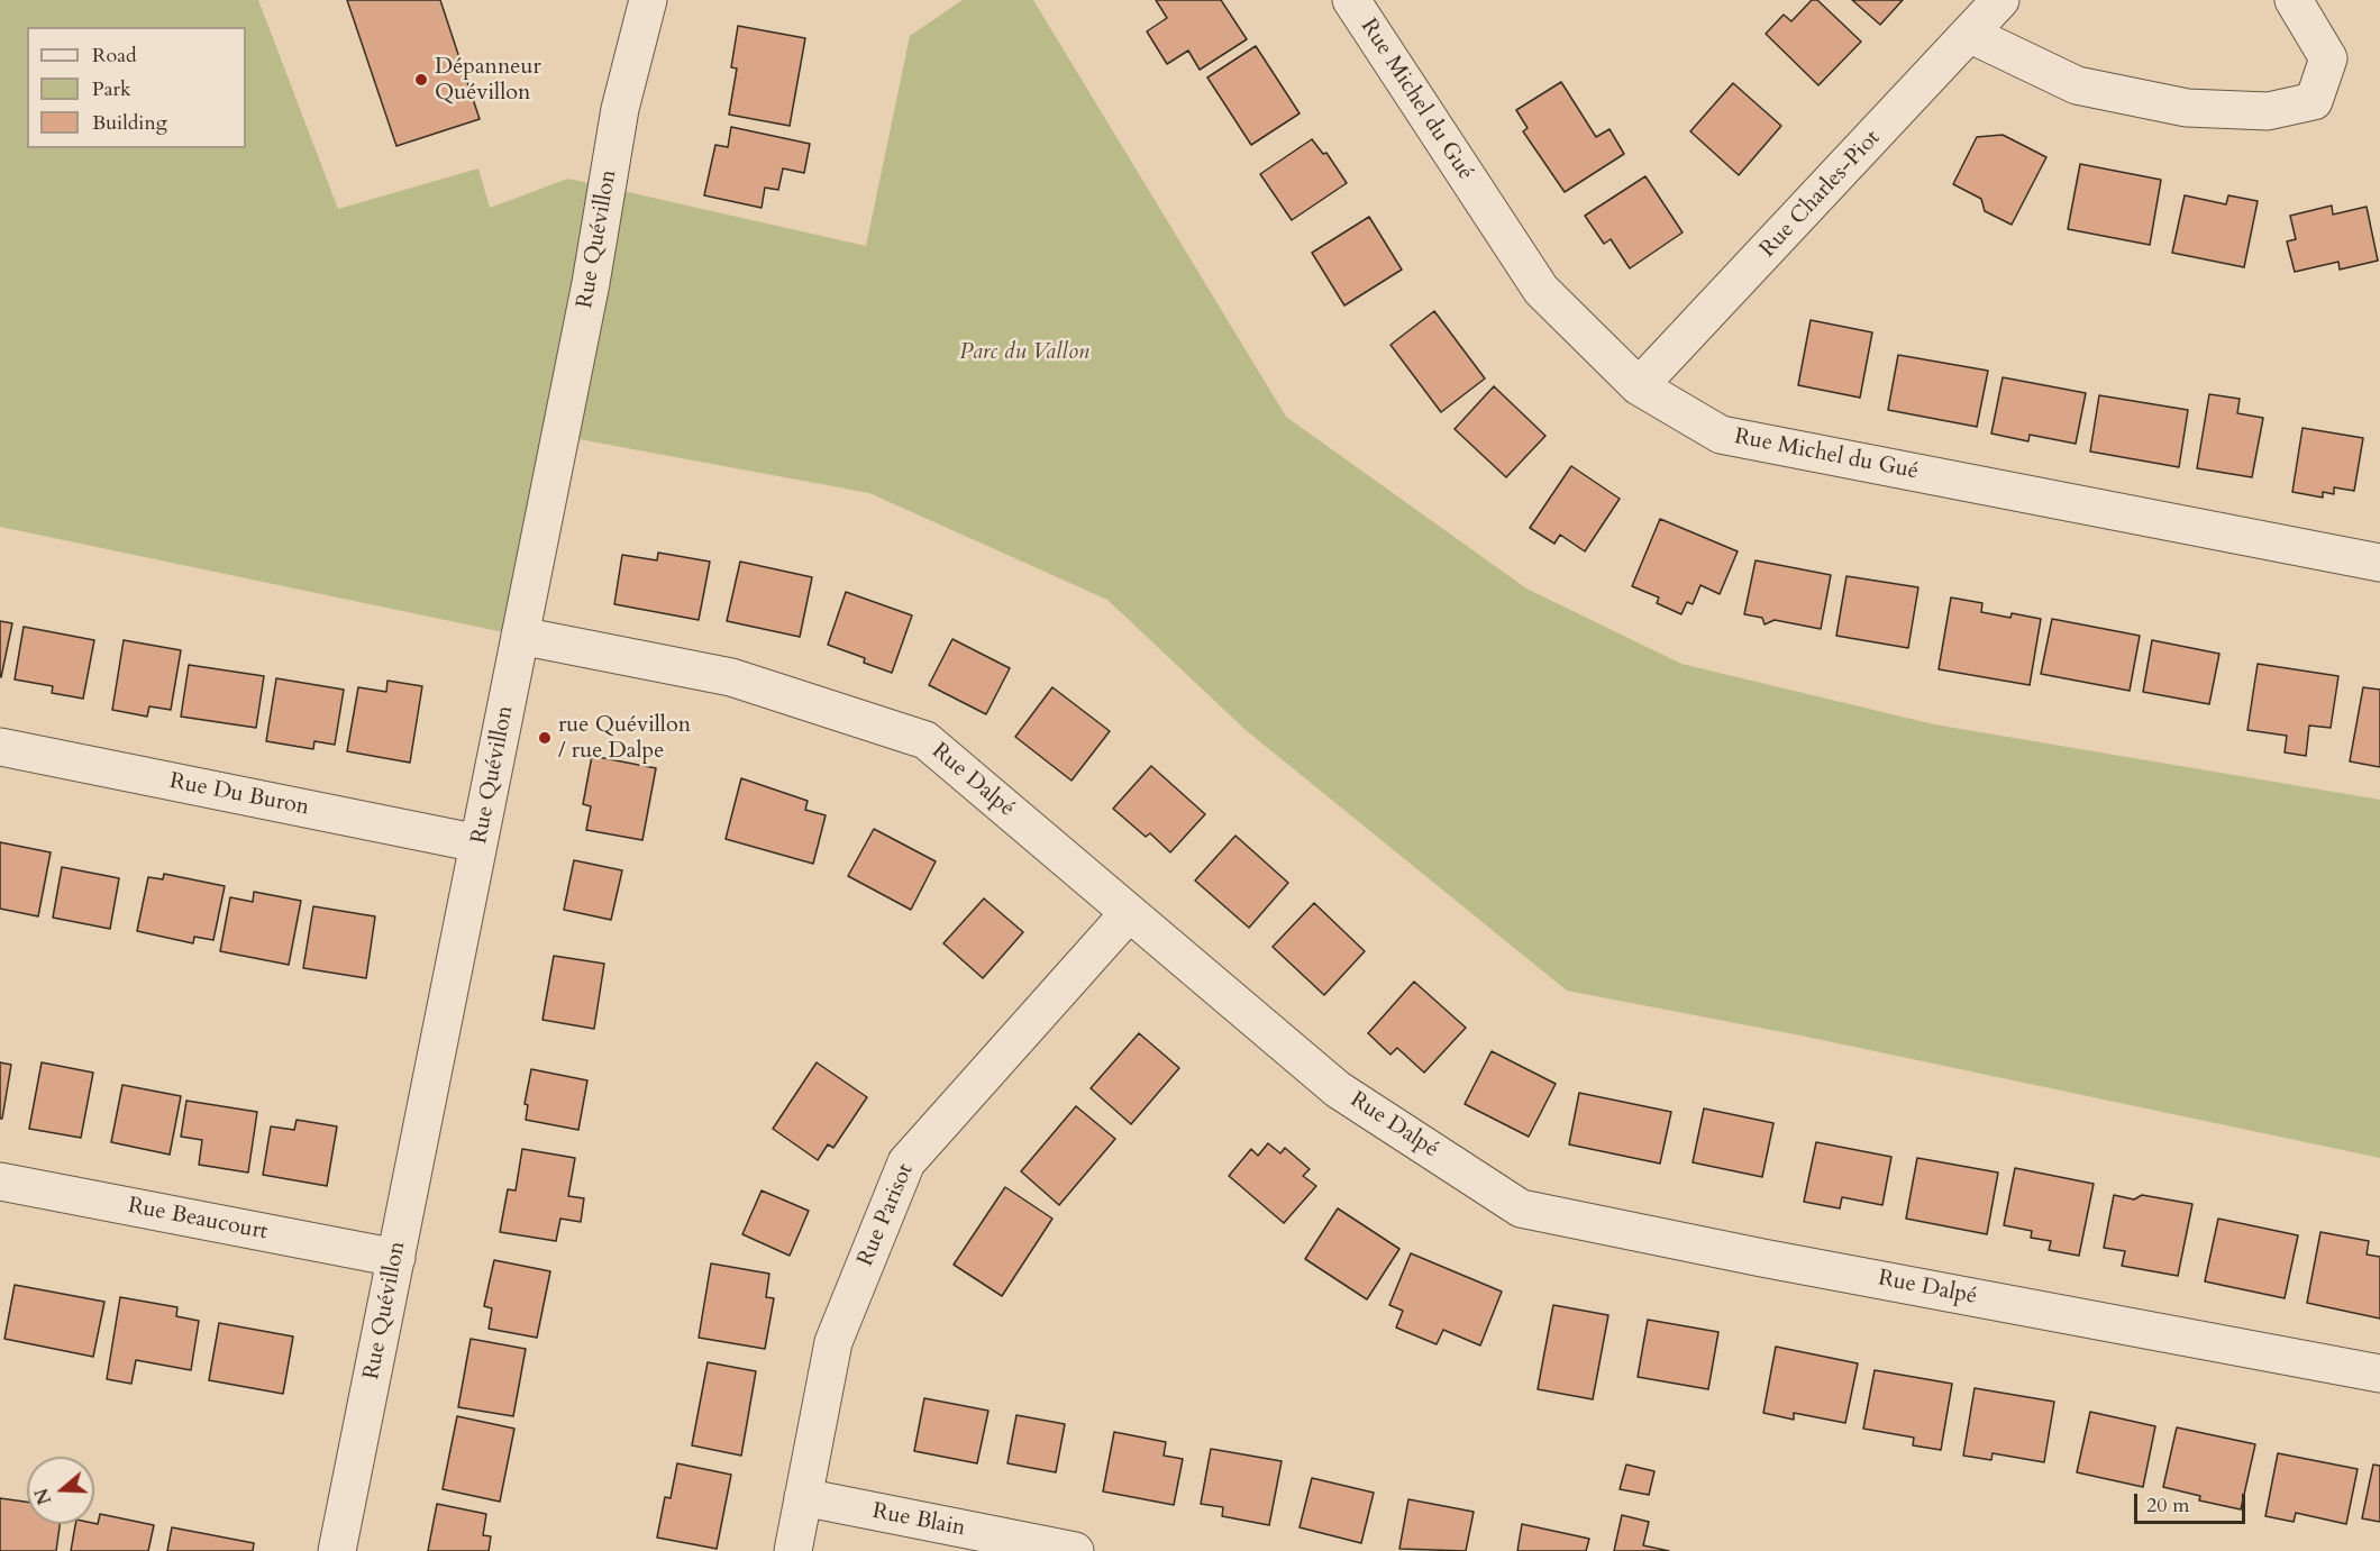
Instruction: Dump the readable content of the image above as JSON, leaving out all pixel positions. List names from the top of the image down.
{
  "streets": {
    "street": [
      "Rue Michel du Gué",
      "Rue Charles-Piot",
      "Rue Quévillon",
      "Rue Dalpé",
      "Rue Du Buron",
      "Rue Parisot",
      "Rue Beaucourt",
      "Rue Blain"
    ]
  },
  "crossings": [
    ["Rue Michel du Gué", "Rue Charles-Piot"],
    ["Rue Quévillon", "Rue Dalpé"],
    ["Rue Quévillon", "Rue Du Buron"],
    ["Rue Quévillon", "Rue Beaucourt"],
    ["Rue Dalpé", "Rue Parisot"],
    ["Rue Parisot", "Rue Blain"]
  ],
  "parks": ["Parc du Vallon"],
  "places": ["Dépanneur Quévillon", "rue Quévillon / rue Dalpe"],
  "legend": ["Road", "Park", "Building"],
  "scale_bar": "20 m",
  "north": "left"
}
